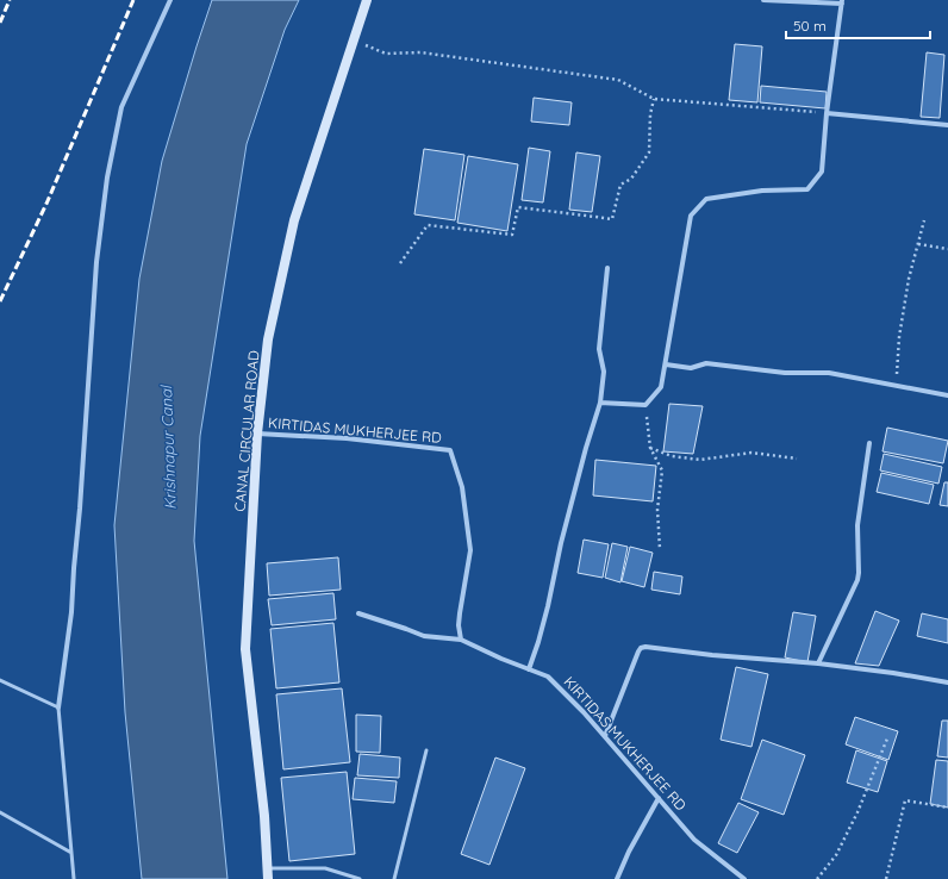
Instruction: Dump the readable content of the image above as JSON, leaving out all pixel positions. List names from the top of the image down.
{
  "streets": {
    "main road": ["CANAL CIRCULAR ROAD"],
    "street": ["KIRTIDAS MUKHERJEE RD"]
  },
  "crossings": [
    ["KIRTIDAS MUKHERJEE RD", "CANAL CIRCULAR ROAD"]
  ],
  "water": ["Krishnapur Canal"],
  "scale_bar": "50 m"
}
